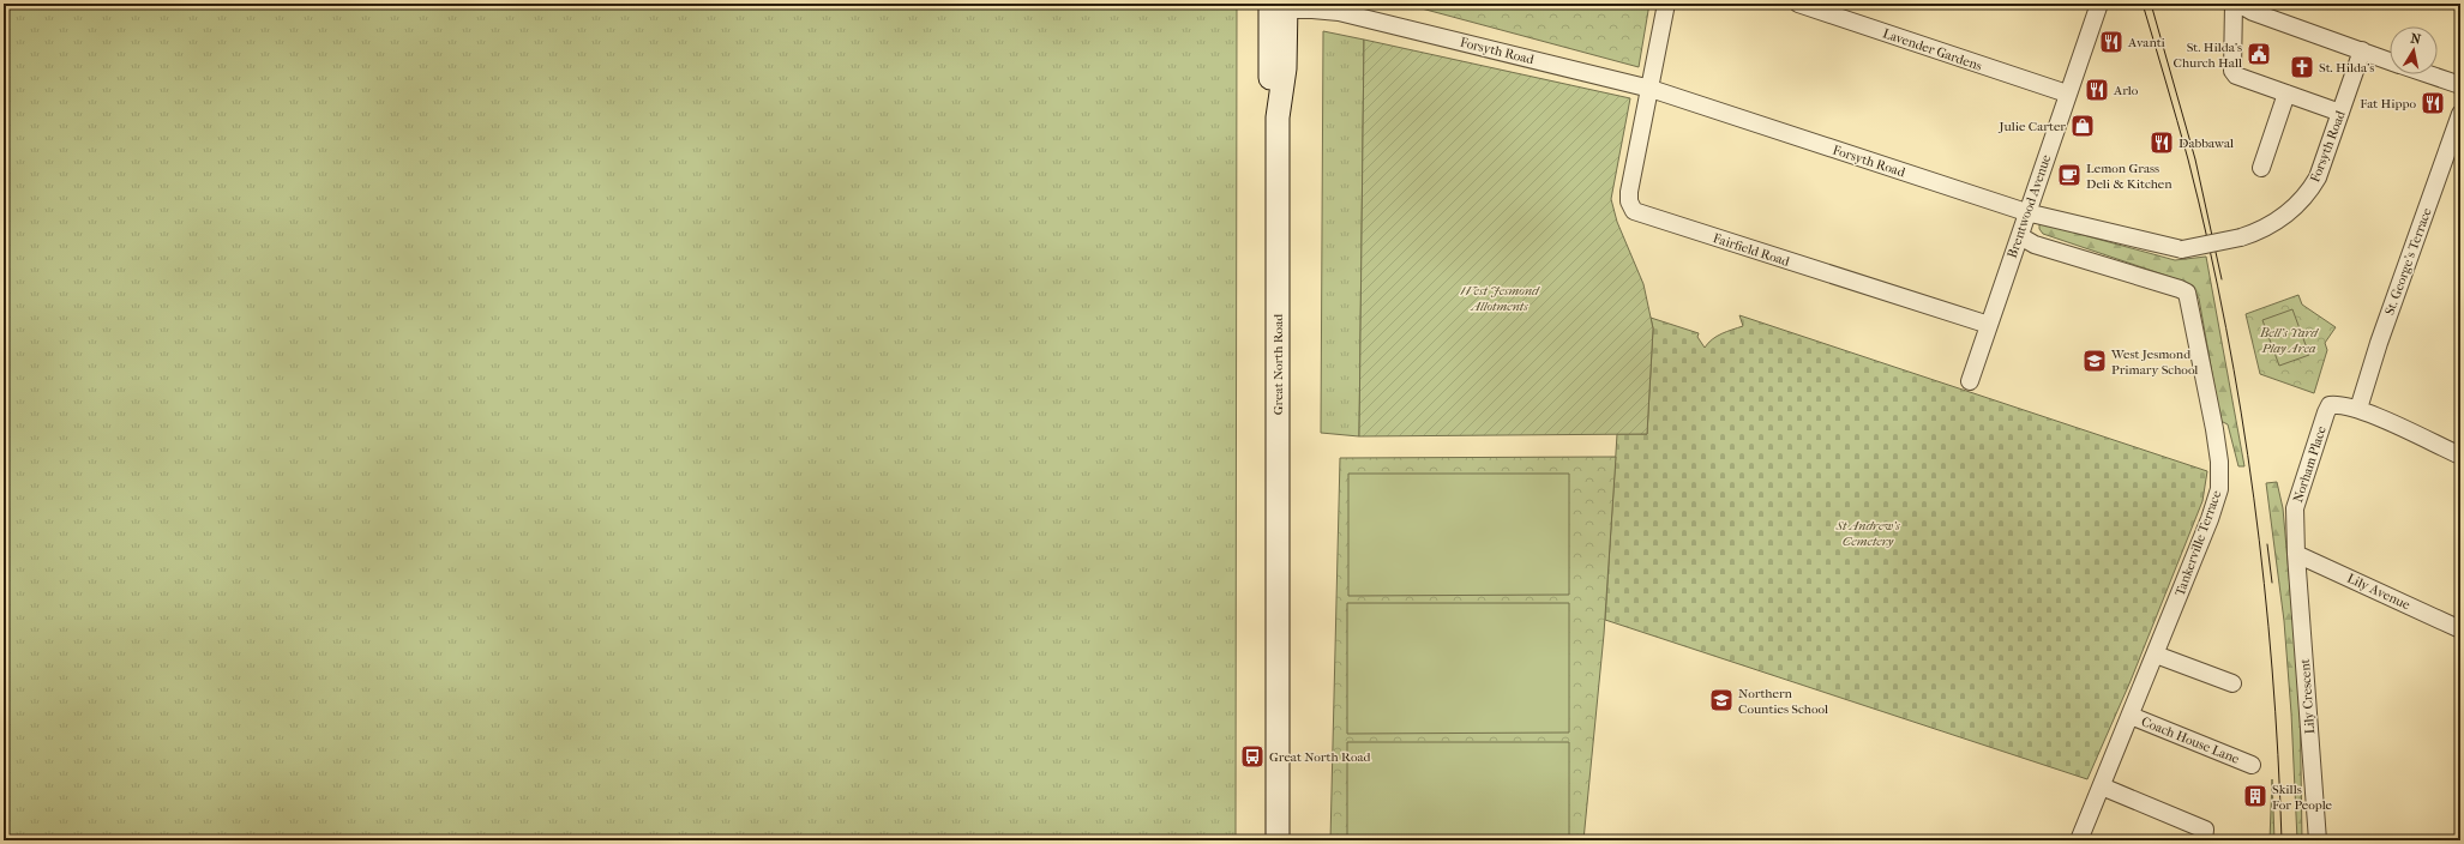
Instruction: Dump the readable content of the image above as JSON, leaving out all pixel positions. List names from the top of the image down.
{
  "streets": {
    "main road": ["Great North Road"],
    "street": [
      "Lavender Gardens",
      "Forsyth Road",
      "Brentwood Avenue",
      "Fairfield Road",
      "St. George's Terrace",
      "Norham Place",
      "Tankerville Terrace",
      "Lily Avenue",
      "Lily Crescent",
      "Coach House Lane"
    ]
  },
  "crossings": [
    ["Lavender Gardens", "Brentwood Avenue"],
    ["Forsyth Road", "Brentwood Avenue"],
    ["Forsyth Road", "Fairfield Road"],
    ["Forsyth Road", "Great North Road"],
    ["Brentwood Avenue", "Fairfield Road"],
    ["Brentwood Avenue", "Tankerville Terrace"],
    ["St. George's Terrace", "Norham Place"],
    ["Norham Place", "Lily Avenue"],
    ["Norham Place", "Lily Crescent"],
    ["Tankerville Terrace", "Coach House Lane"],
    ["Lily Avenue", "Lily Crescent"]
  ],
  "parks": ["West Jesmond Allotments", "Bell's Yard Play Area", "St Andrew's Cemetery"],
  "places": {
    "restaurant": [
      "Avanti",
      "Arlo",
      "Fat Hippo",
      "Dabbawal"
    ],
    "public building": ["St. Hilda's Church Hall"],
    "church": ["St. Hilda's"],
    "shop": ["Julie Carter"],
    "cafe": ["Lemon Grass Deli & Kitchen"],
    "school or university": ["West Jesmond Primary School", "Northern Counties School"],
    "bus stop": ["Great North Road"],
    "building": ["Skills For People"]
  },
  "north": "top"
}
